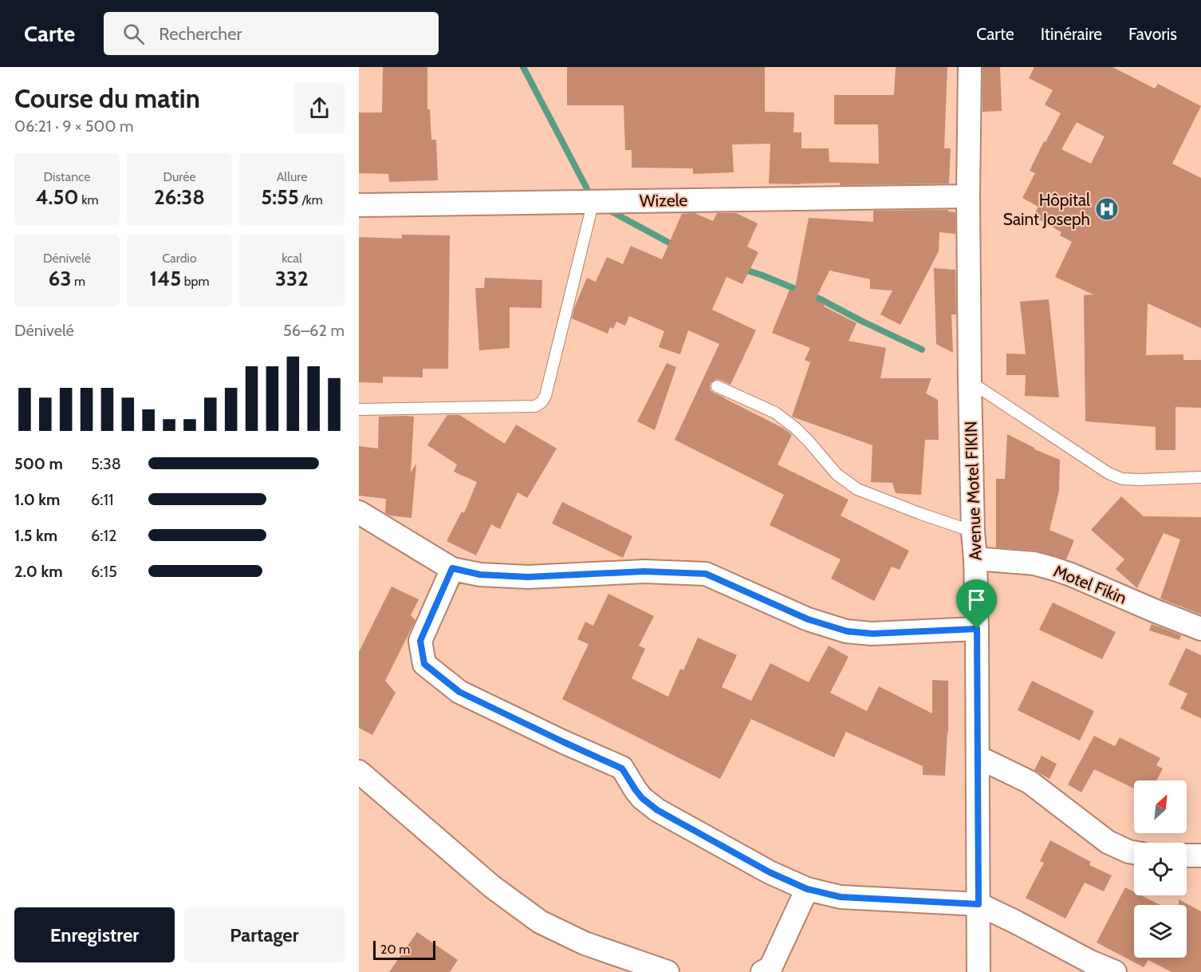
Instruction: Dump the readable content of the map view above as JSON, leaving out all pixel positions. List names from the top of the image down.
{
  "streets": {
    "street": ["Wizele", "Avenue Motel FIKIN", "Motel Fikin"]
  },
  "crossings": [
    ["Wizele", "Avenue Motel FIKIN"],
    ["Avenue Motel FIKIN", "Motel Fikin"]
  ],
  "places": {
    "hospital": ["Hôpital Saint Joseph"]
  },
  "scale_bar": "20 m",
  "north": "top right",
  "page": {
    "header": "Carte",
    "search": "Rechercher",
    "nav": ["Carte", "Itinéraire", "Favoris"],
    "heading": ["Course du matin", "06:21 · 9 × 500 m"],
    "stats": [
      ["Distance", "4.50 km"],
      ["Durée", "26:38"],
      ["Allure", "5:55 /km"],
      ["Dénivelé", "63 m"],
      ["Cardio", "145 bpm"],
      ["kcal", "332"]
    ],
    "chart": ["Dénivelé", "56–62 m"],
    "list": [
      {
        "name": "500 m",
        "note": "5:38"
      },
      {
        "name": "1.0 km",
        "note": "6:11"
      },
      {
        "name": "1.5 km",
        "note": "6:12"
      },
      {
        "name": "2.0 km",
        "note": "6:15"
      }
    ],
    "buttons": ["Enregistrer", "Partager"],
    "scale": "20 m"
  }
}
